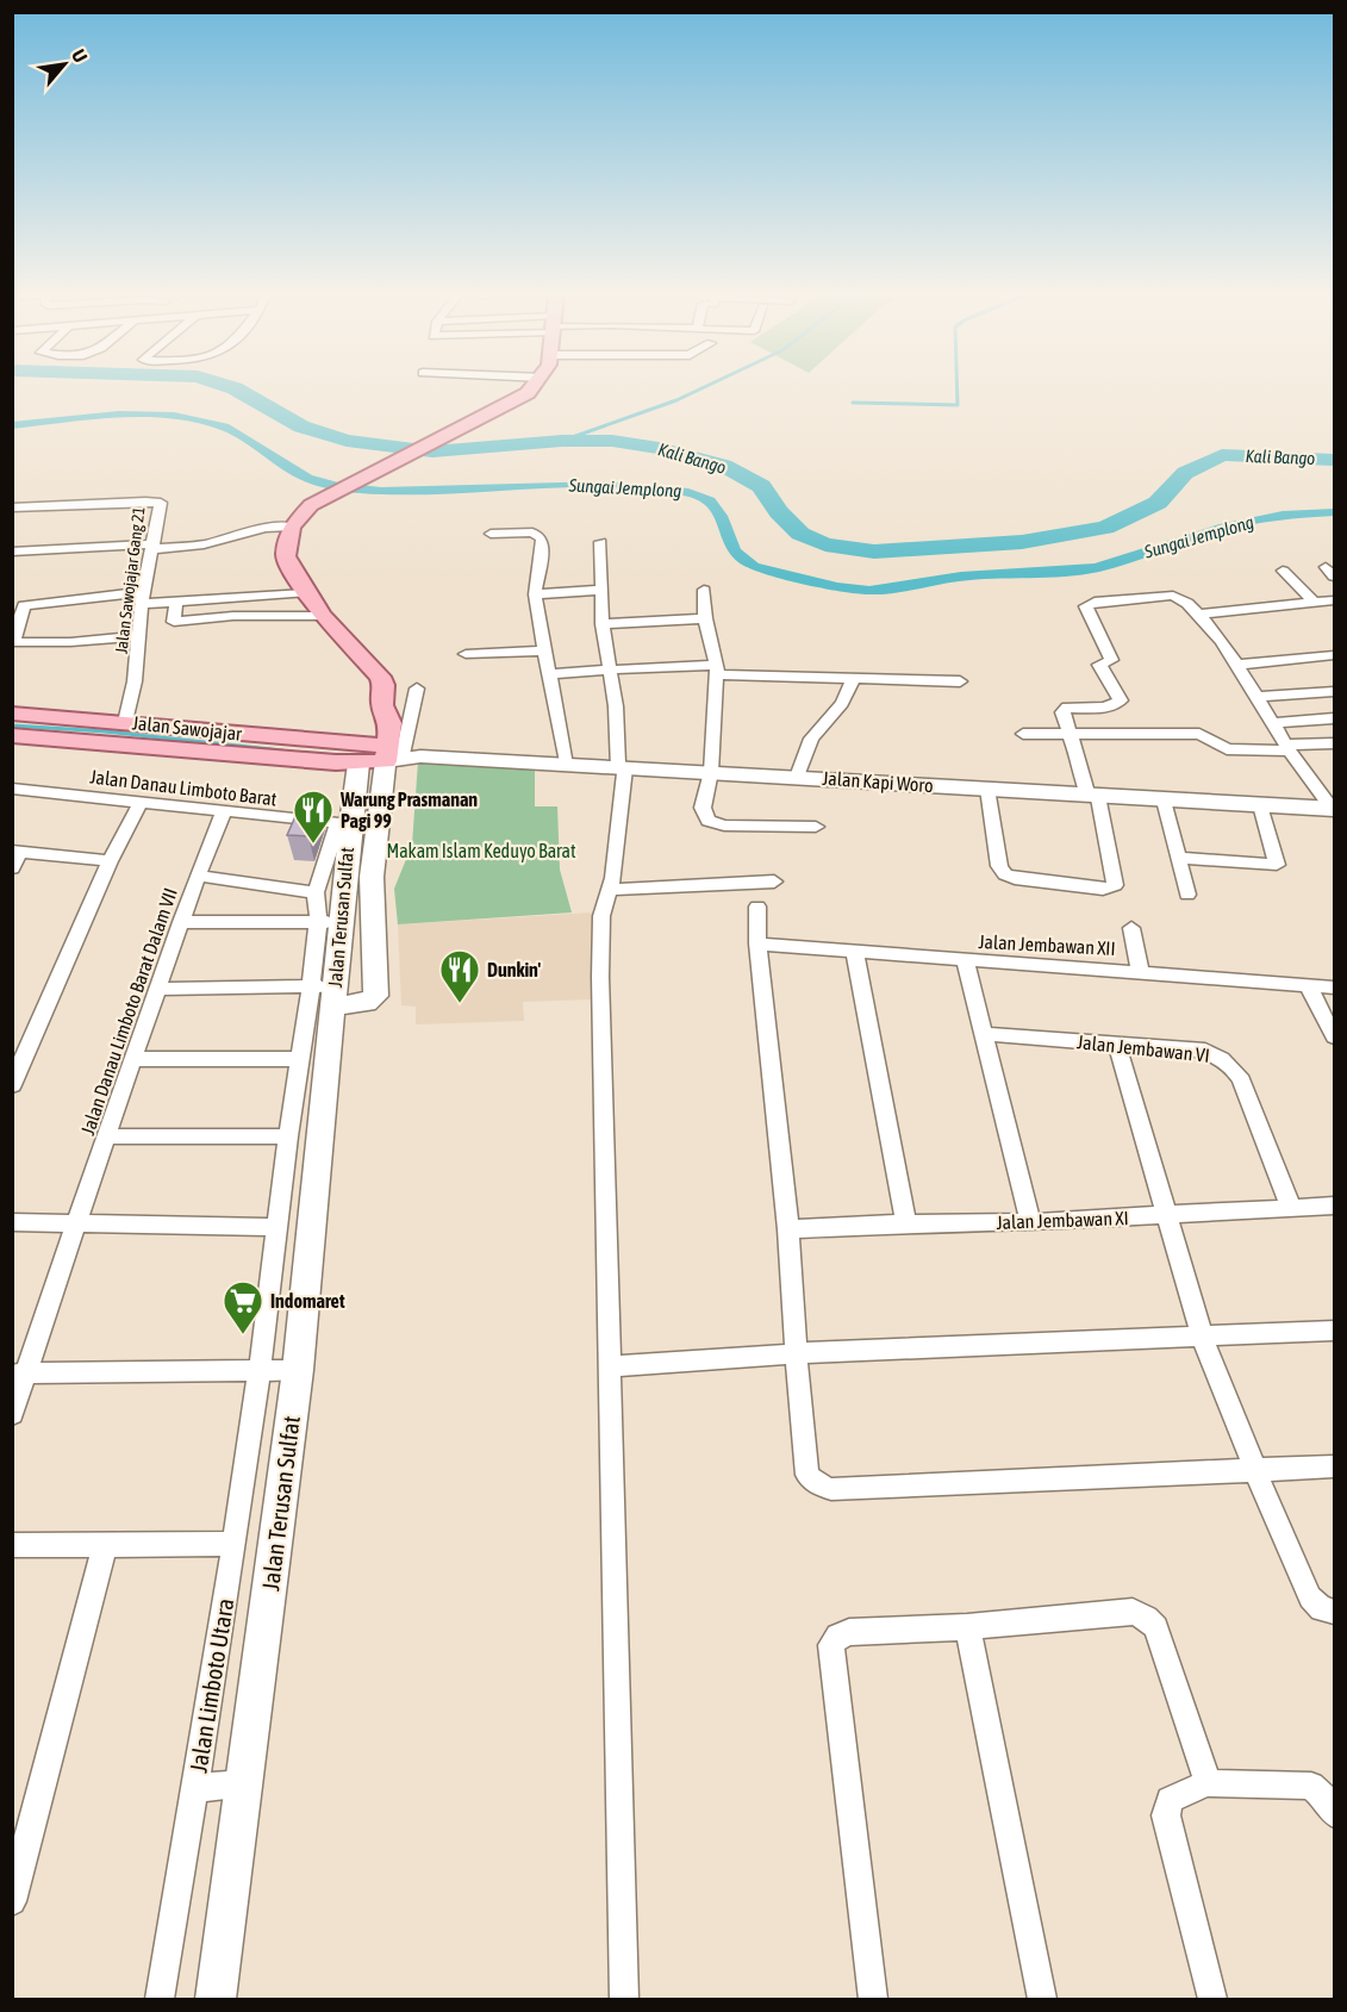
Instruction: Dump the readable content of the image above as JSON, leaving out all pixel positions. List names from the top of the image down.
{
  "streets": {
    "main road": ["Jalan Sawojajar", "Jalan Kapi Woro", "Jalan Terusan Sulfat"],
    "street": [
      "Jalan Sawojajar Gang 21",
      "Jalan Danau Limboto Barat",
      "Jalan Jembawan XII",
      "Jalan Danau Limboto Barat Dalam VII",
      "Jalan Jembawan VI",
      "Jalan Jembawan XI",
      "Jalan Limboto Utara"
    ]
  },
  "crossings": [
    ["Jalan Sawojajar Gang 21", "Jalan Sawojajar"],
    ["Jalan Sawojajar", "Jalan Kapi Woro"],
    ["Jalan Sawojajar", "Jalan Terusan Sulfat"],
    ["Jalan Kapi Woro", "Jalan Terusan Sulfat"],
    ["Jalan Danau Limboto Barat", "Jalan Terusan Sulfat"],
    ["Jalan Danau Limboto Barat", "Jalan Danau Limboto Barat Dalam VII"],
    ["Jalan Terusan Sulfat", "Jalan Limboto Utara"],
    ["Jalan Jembawan VI", "Jalan Jembawan XI"]
  ],
  "water": ["Kali Bango", "Sungai Jemplong"],
  "parks": ["Makam Islam Keduyo Barat"],
  "places": {
    "restaurant": ["Warung Prasmanan Pagi 99", "Dunkin'"],
    "supermarket": ["Indomaret"]
  },
  "north": "top right"
}
